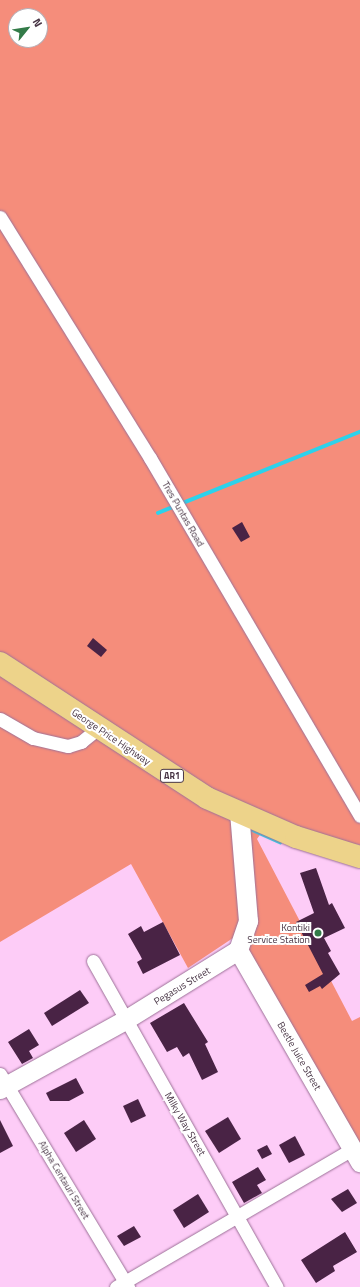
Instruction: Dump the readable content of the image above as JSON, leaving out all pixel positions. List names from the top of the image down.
{
  "streets": {
    "highway": ["George Price Highway", "AR1"],
    "street": [
      "Tres Puntas Road",
      "Pegasus Street",
      "Beetle Juice Street",
      "Milky Way Street",
      "Alpha Centauri Street"
    ]
  },
  "crossings": [
    ["Pegasus Street", "Beetle Juice Street"],
    ["Pegasus Street", "Milky Way Street"],
    ["Pegasus Street", "Alpha Centauri Street"]
  ],
  "places": ["Kontiki Service Station"],
  "north": "top right"
}
